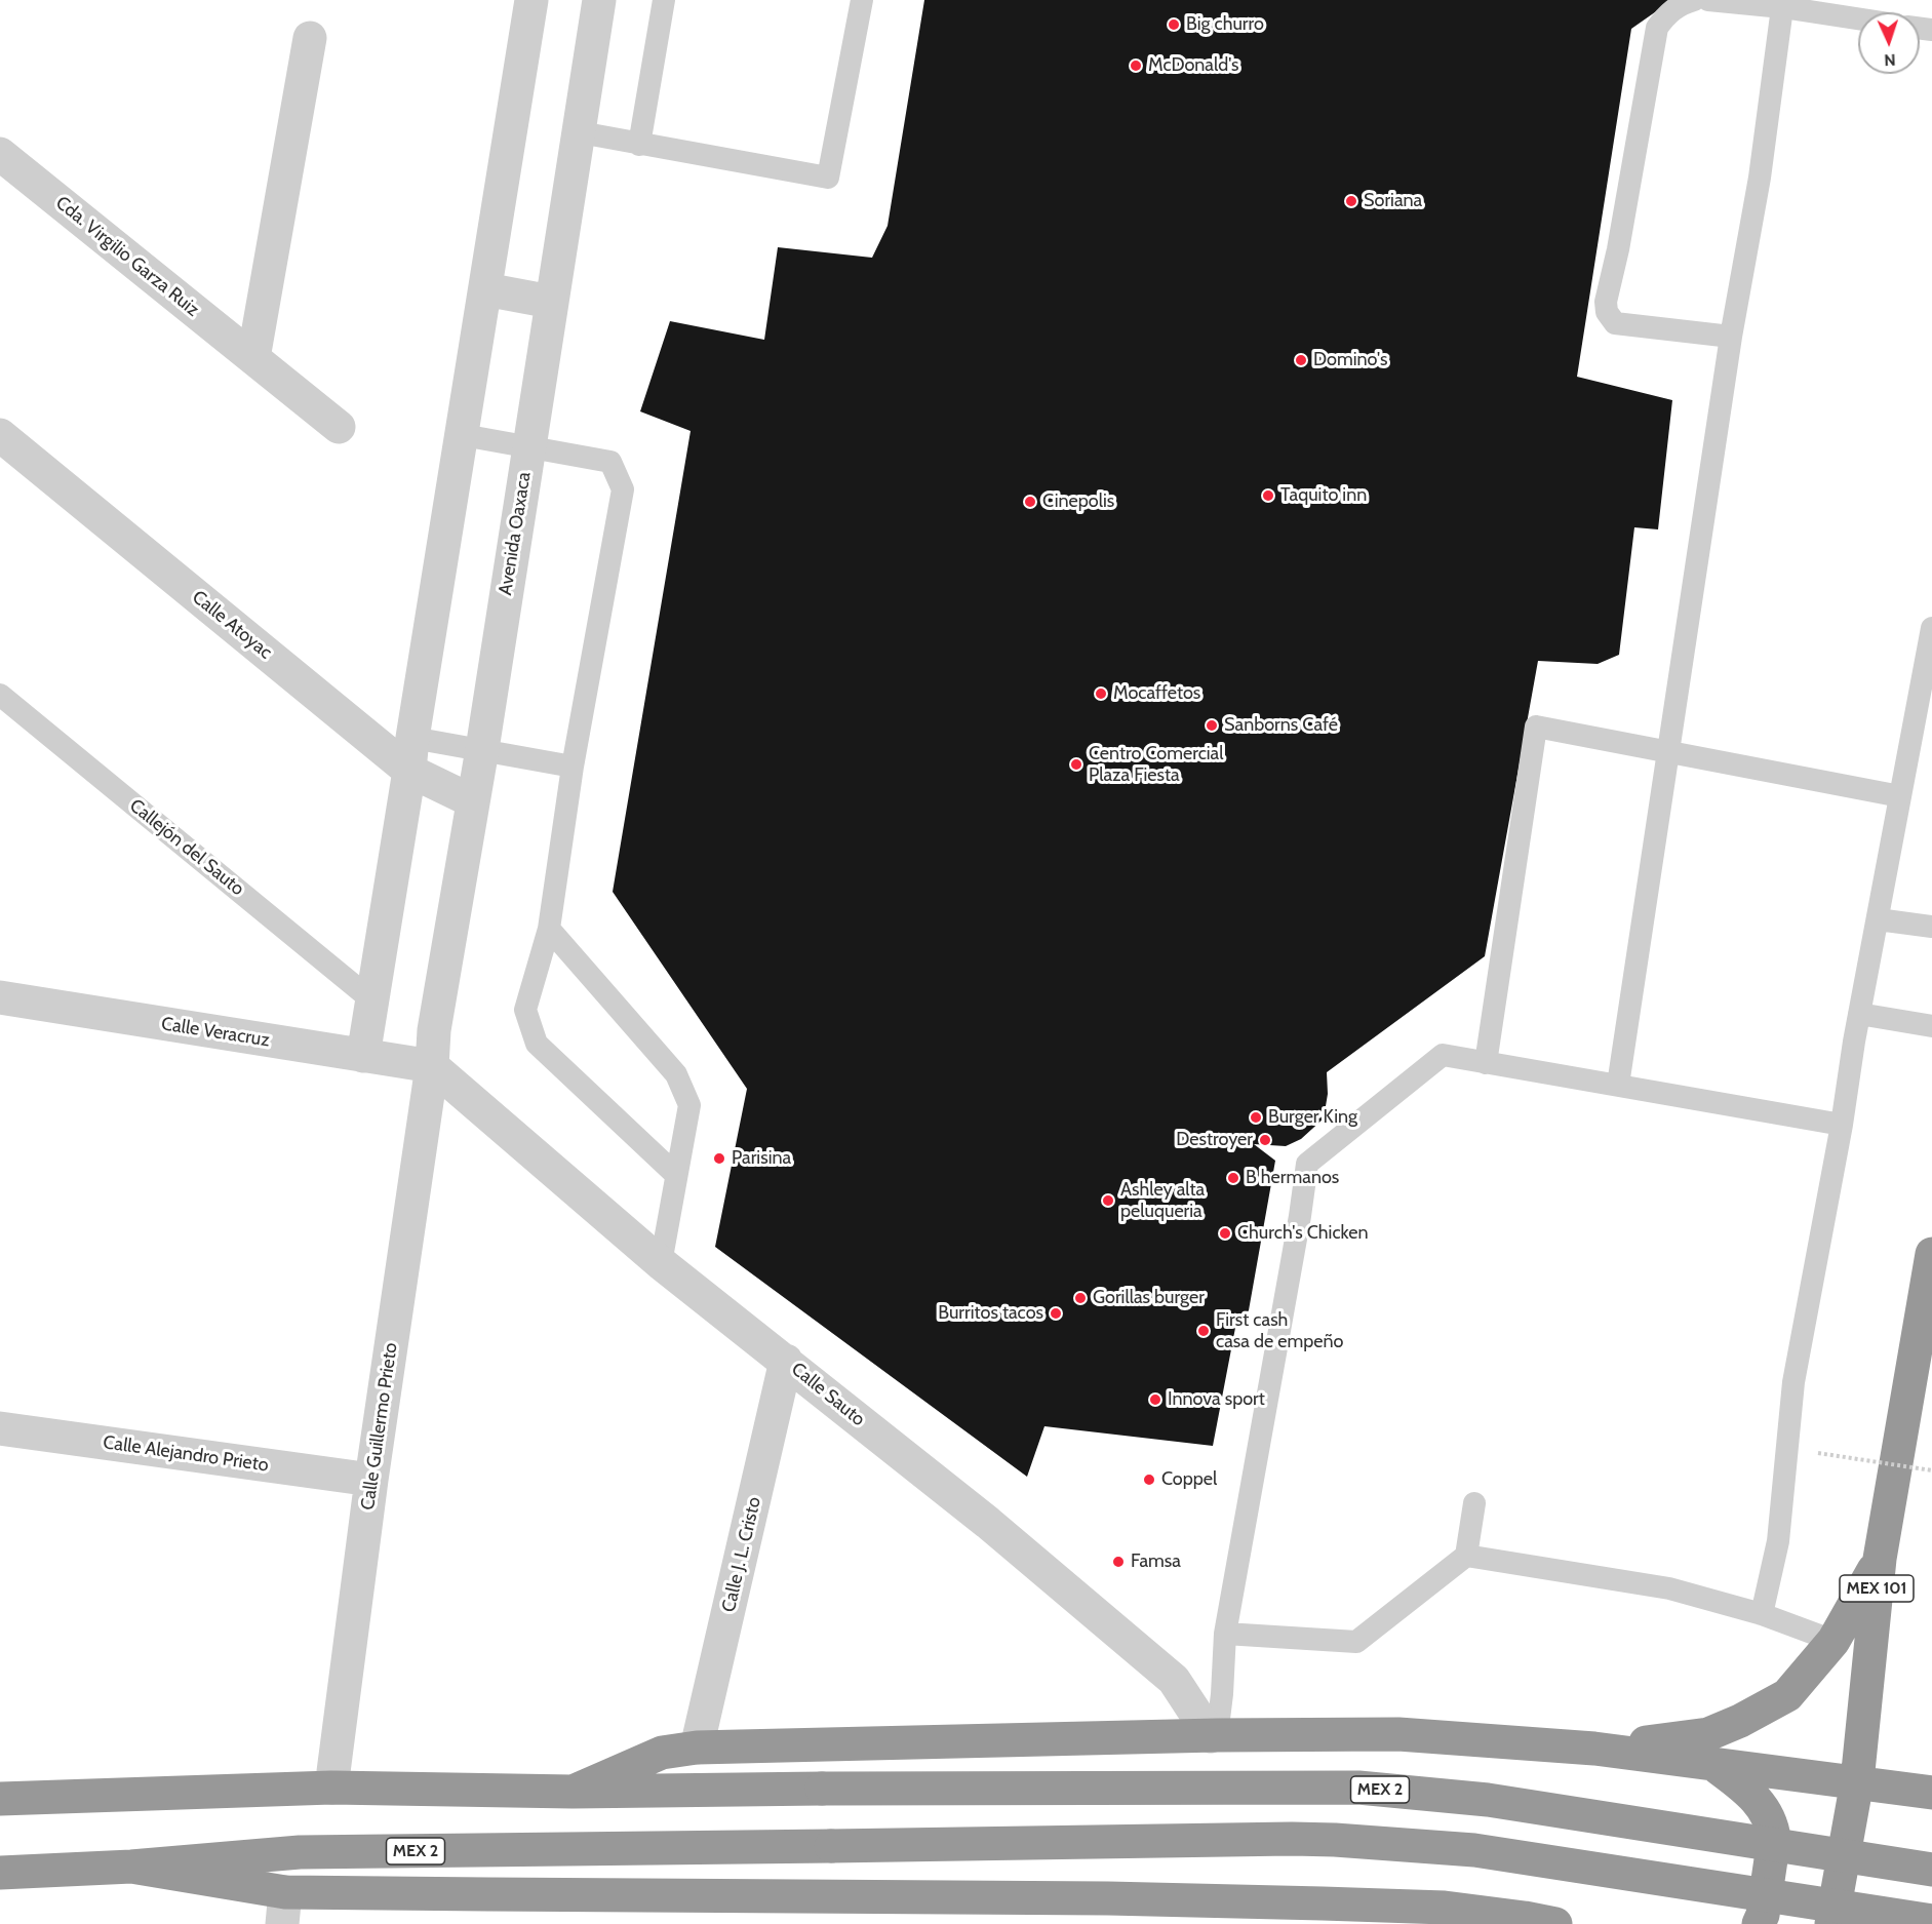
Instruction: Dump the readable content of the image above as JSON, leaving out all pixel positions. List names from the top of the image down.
{
  "streets": {
    "highway": ["MEX 101", "MEX 2"],
    "street": [
      "Cda. Virgilio Garza Ruiz",
      "Avenida Oaxaca",
      "Calle Atoyac",
      "Calle Veracruz",
      "Calle Sauto",
      "Calle Guillermo Prieto",
      "Calle Alejandro Prieto",
      "Calle J. L. Cristo"
    ],
    "lane": ["Callejón del Sauto"]
  },
  "crossings": [
    ["Avenida Oaxaca", "Calle Atoyac"],
    ["Avenida Oaxaca", "Calle Veracruz"],
    ["Avenida Oaxaca", "Calle Sauto"],
    ["Avenida Oaxaca", "Calle Guillermo Prieto"],
    ["Calle Veracruz", "Calle Sauto"],
    ["Calle Veracruz", "Calle Guillermo Prieto"],
    ["Calle Sauto", "Calle Guillermo Prieto"],
    ["Calle Sauto", "Calle J. L. Cristo"],
    ["Calle Guillermo Prieto", "Calle Alejandro Prieto"],
    ["Calle Guillermo Prieto", "MEX 2"]
  ],
  "places": [
    "Big churro",
    "McDonald's",
    "Soriana",
    "Domino's",
    "Taquito inn",
    "Cinepolis",
    "Mocaffetos",
    "Sanborns Café",
    "Centro Comercial Plaza Fiesta",
    "Burger King",
    "Destroyer",
    "Parisina",
    "B hermanos",
    "Ashley alta peluqueria",
    "Church's Chicken",
    "Gorillas burger",
    "Burritos tacos",
    "First cash casa de empeño",
    "Innova sport",
    "Coppel",
    "Famsa"
  ],
  "north": "bottom"
}
